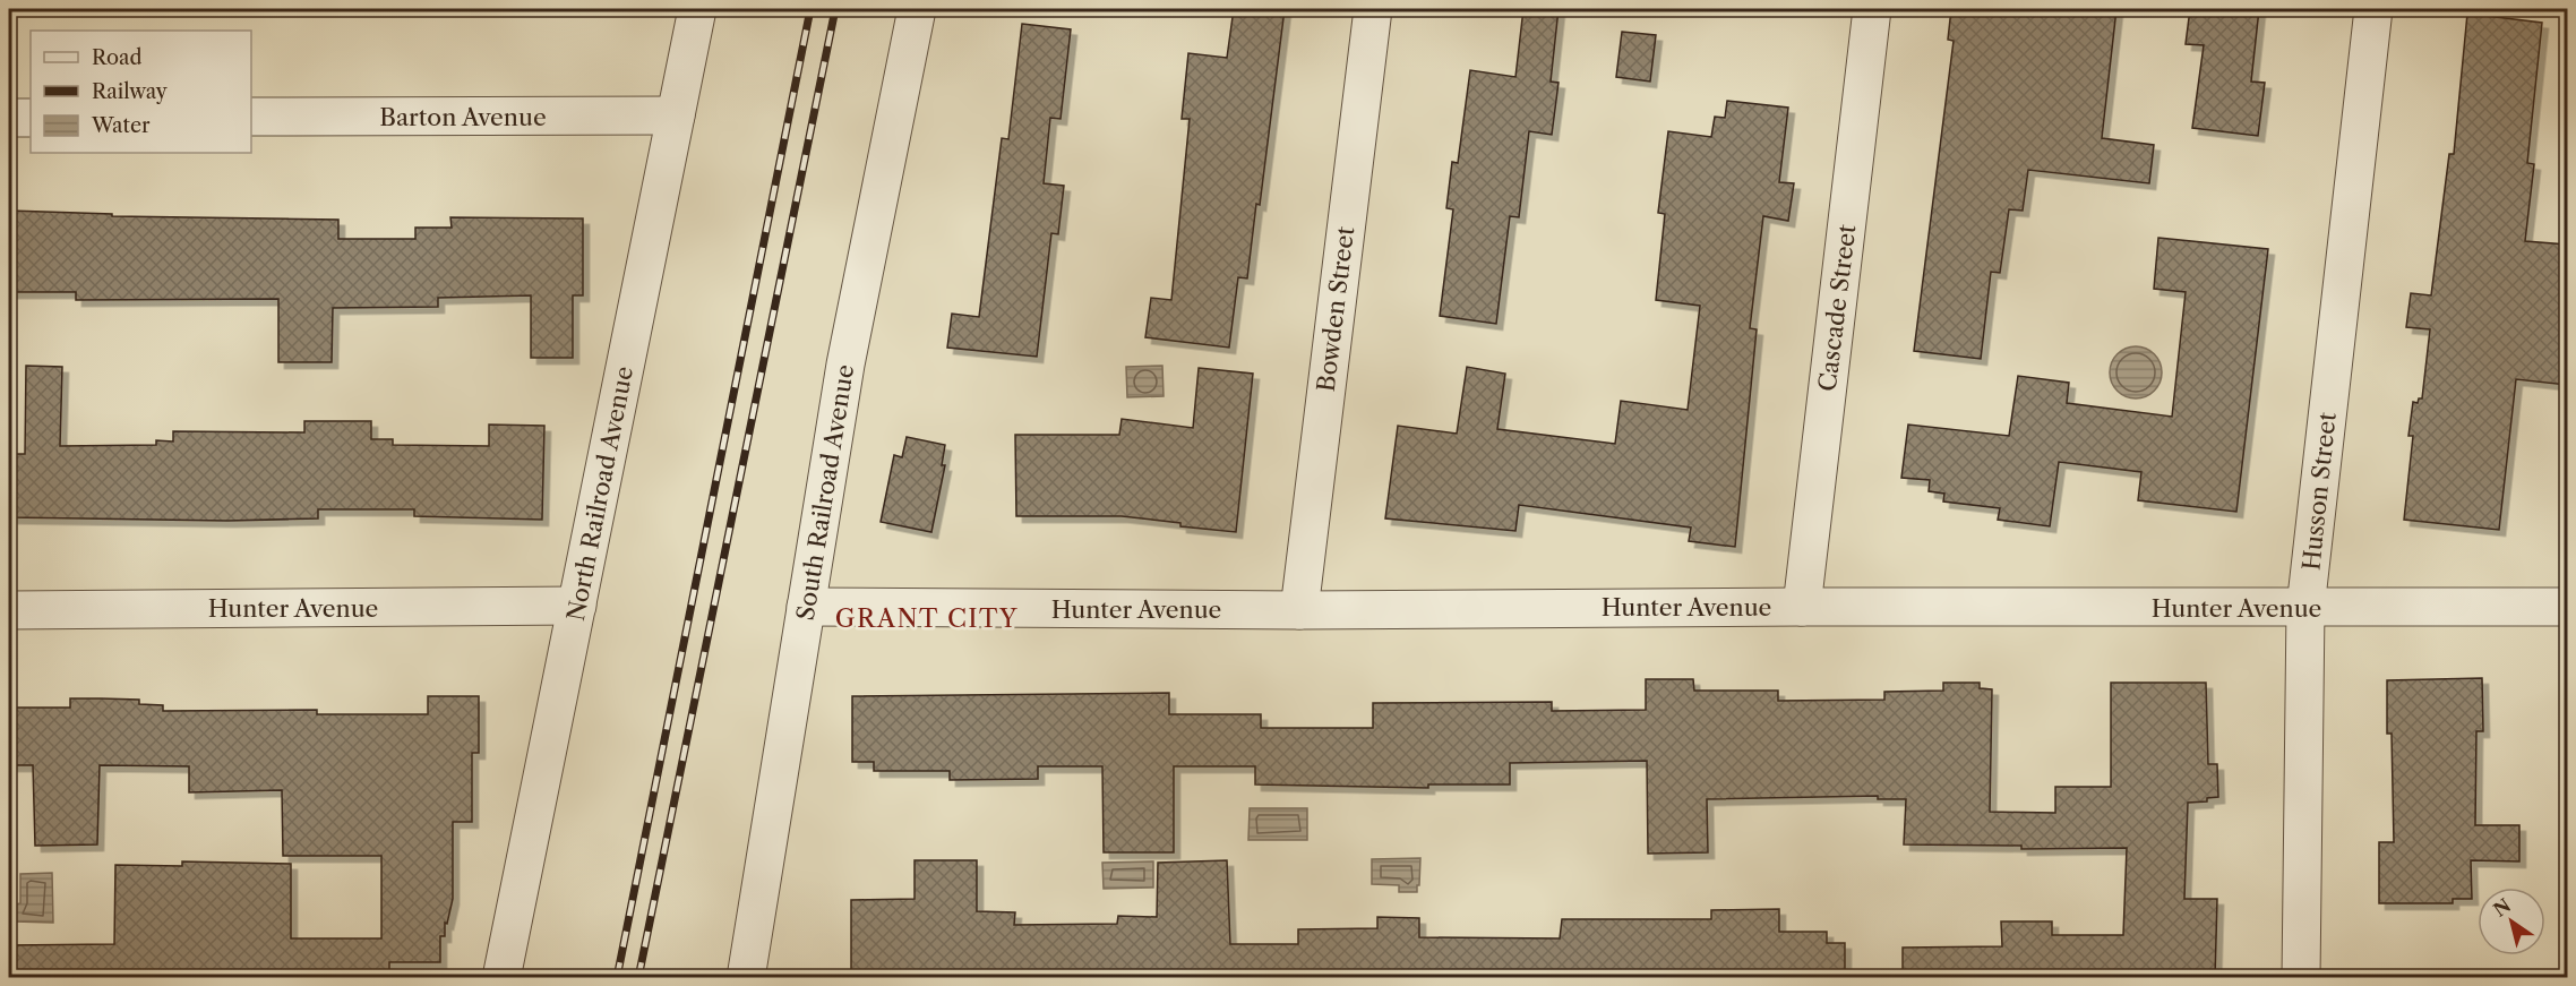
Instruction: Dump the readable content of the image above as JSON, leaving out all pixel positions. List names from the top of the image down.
{
  "streets": {
    "street": [
      "Barton Avenue",
      "Cascade Street",
      "Bowden Street",
      "Husson Street",
      "South Railroad Avenue",
      "North Railroad Avenue",
      "Hunter Avenue"
    ]
  },
  "crossings": [
    ["Barton Avenue", "North Railroad Avenue"],
    ["Cascade Street", "Hunter Avenue"],
    ["Bowden Street", "Hunter Avenue"],
    ["Husson Street", "Hunter Avenue"],
    ["South Railroad Avenue", "Hunter Avenue"],
    ["North Railroad Avenue", "Hunter Avenue"]
  ],
  "districts": ["GRANT CITY"],
  "legend": ["Road", "Railway", "Water"],
  "north": "top left"
}
